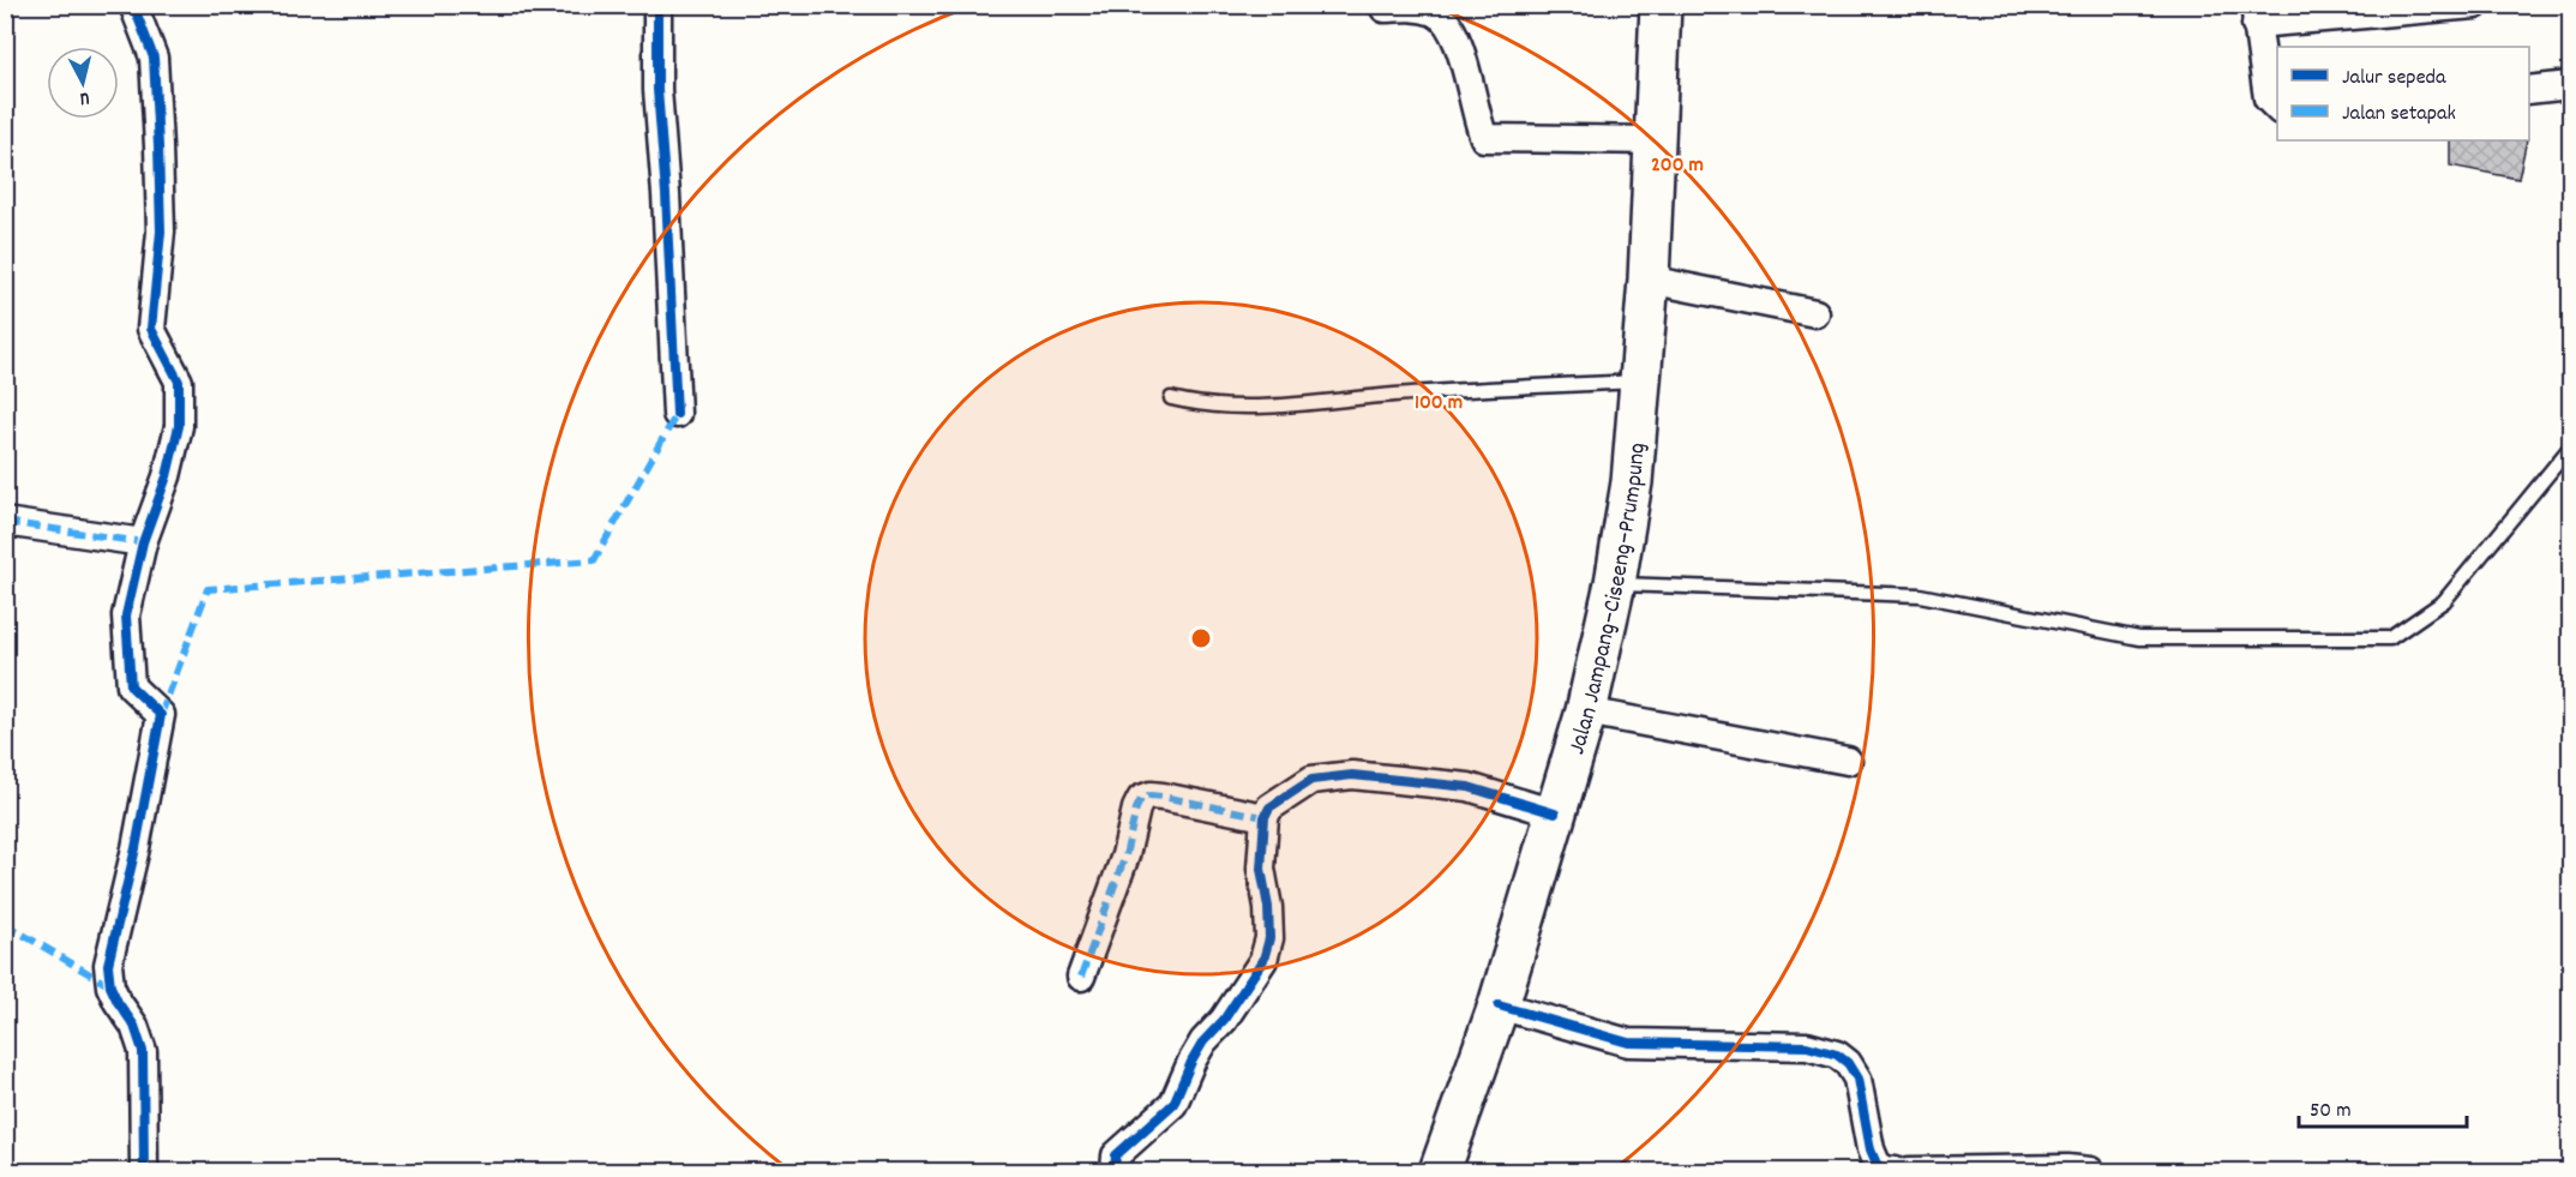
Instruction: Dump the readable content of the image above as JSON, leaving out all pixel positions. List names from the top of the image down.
{
  "streets": {
    "main road": ["Jalan Jampang–Ciseeng–Prumpung"]
  },
  "legend": ["Jalur sepeda", "Jalan setapak"],
  "scale_bar": "50 m",
  "north": "bottom",
  "rings": ["200 m", "100 m"]
}
